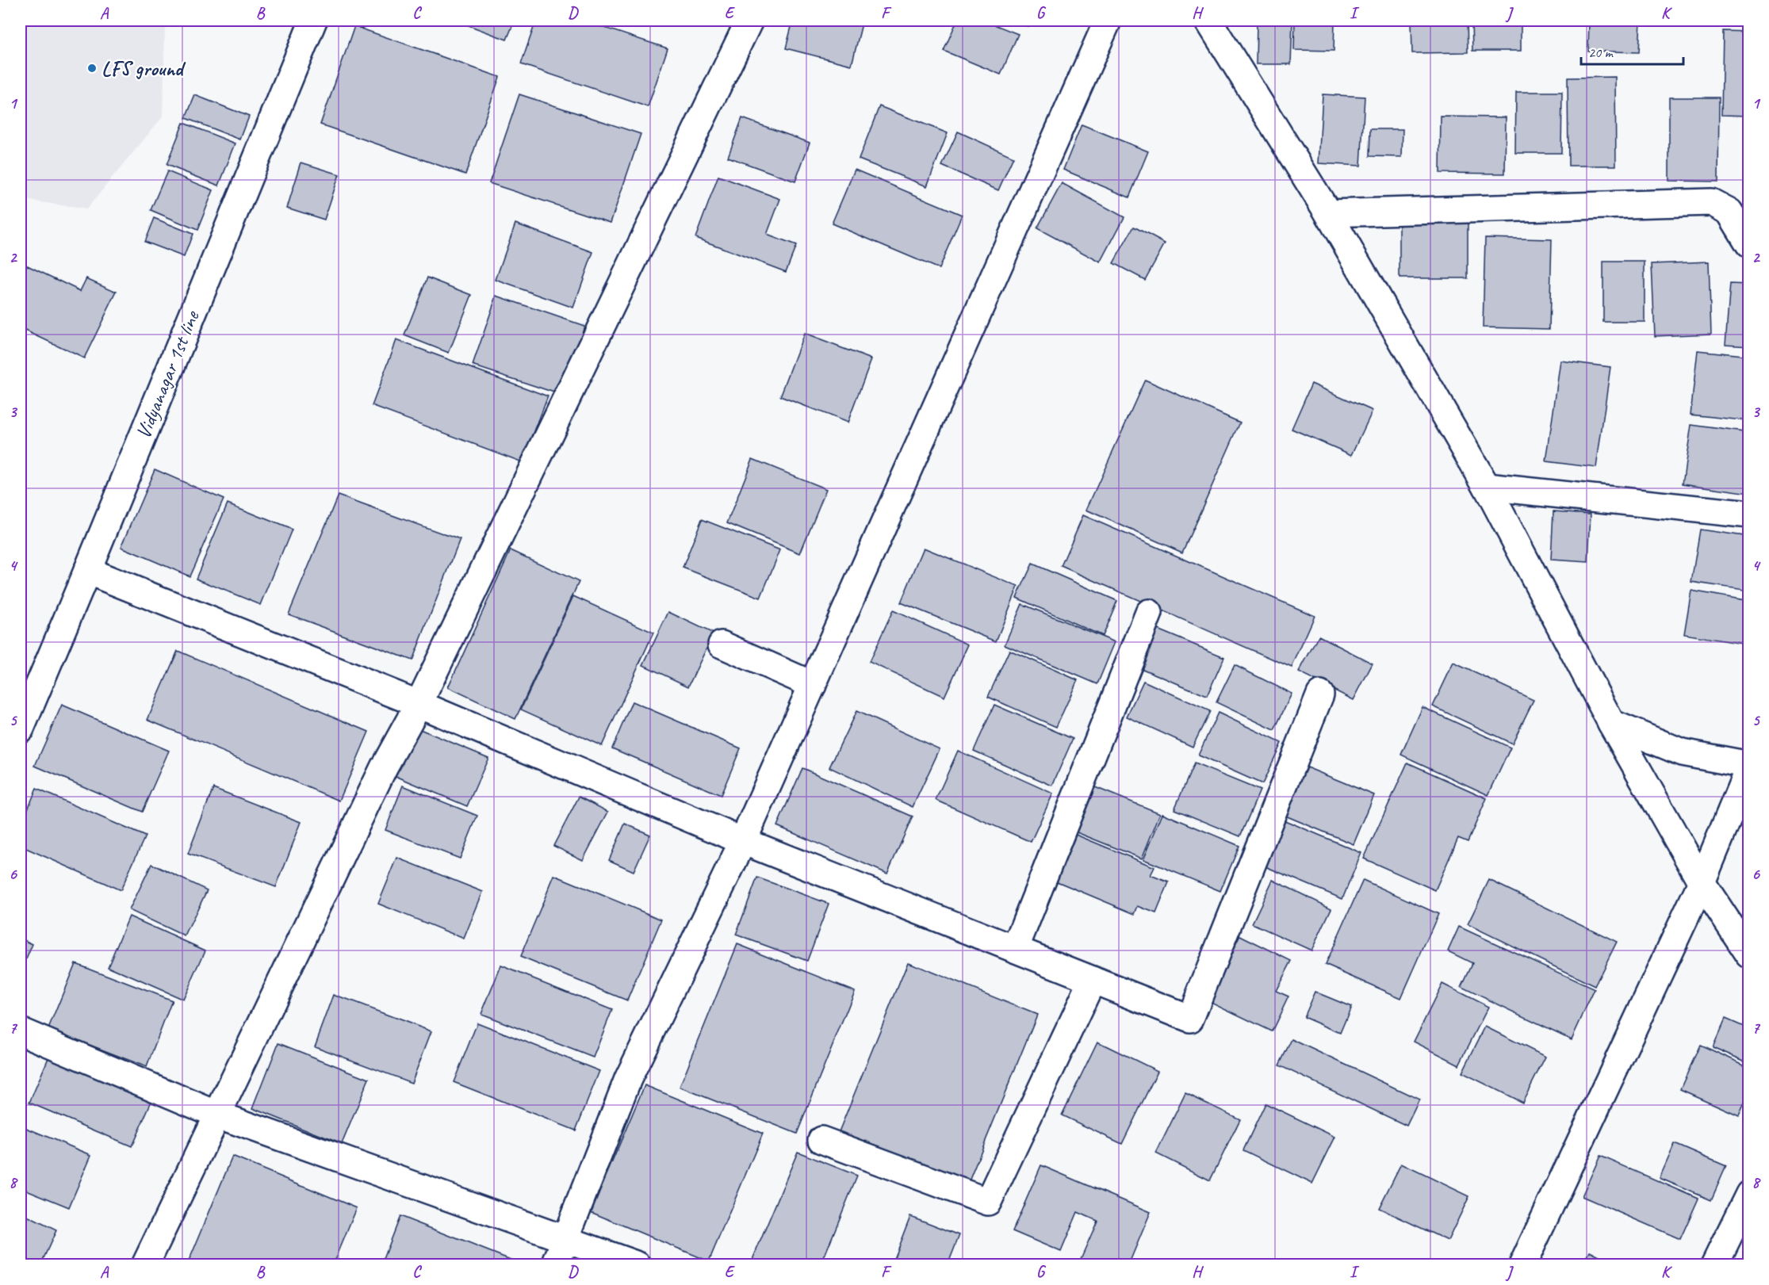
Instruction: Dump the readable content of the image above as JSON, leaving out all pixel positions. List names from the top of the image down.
{
  "streets": {
    "street": ["Vidyanagar 1st line"]
  },
  "places": ["LFS ground"],
  "scale_bar": "20 m",
  "grid": {
    "columns": [
      "A",
      "B",
      "C",
      "D",
      "E",
      "F",
      "G",
      "H",
      "I",
      "J",
      "K"
    ],
    "rows": [
      "1",
      "2",
      "3",
      "4",
      "5",
      "6",
      "7",
      "8"
    ]
  }
}
